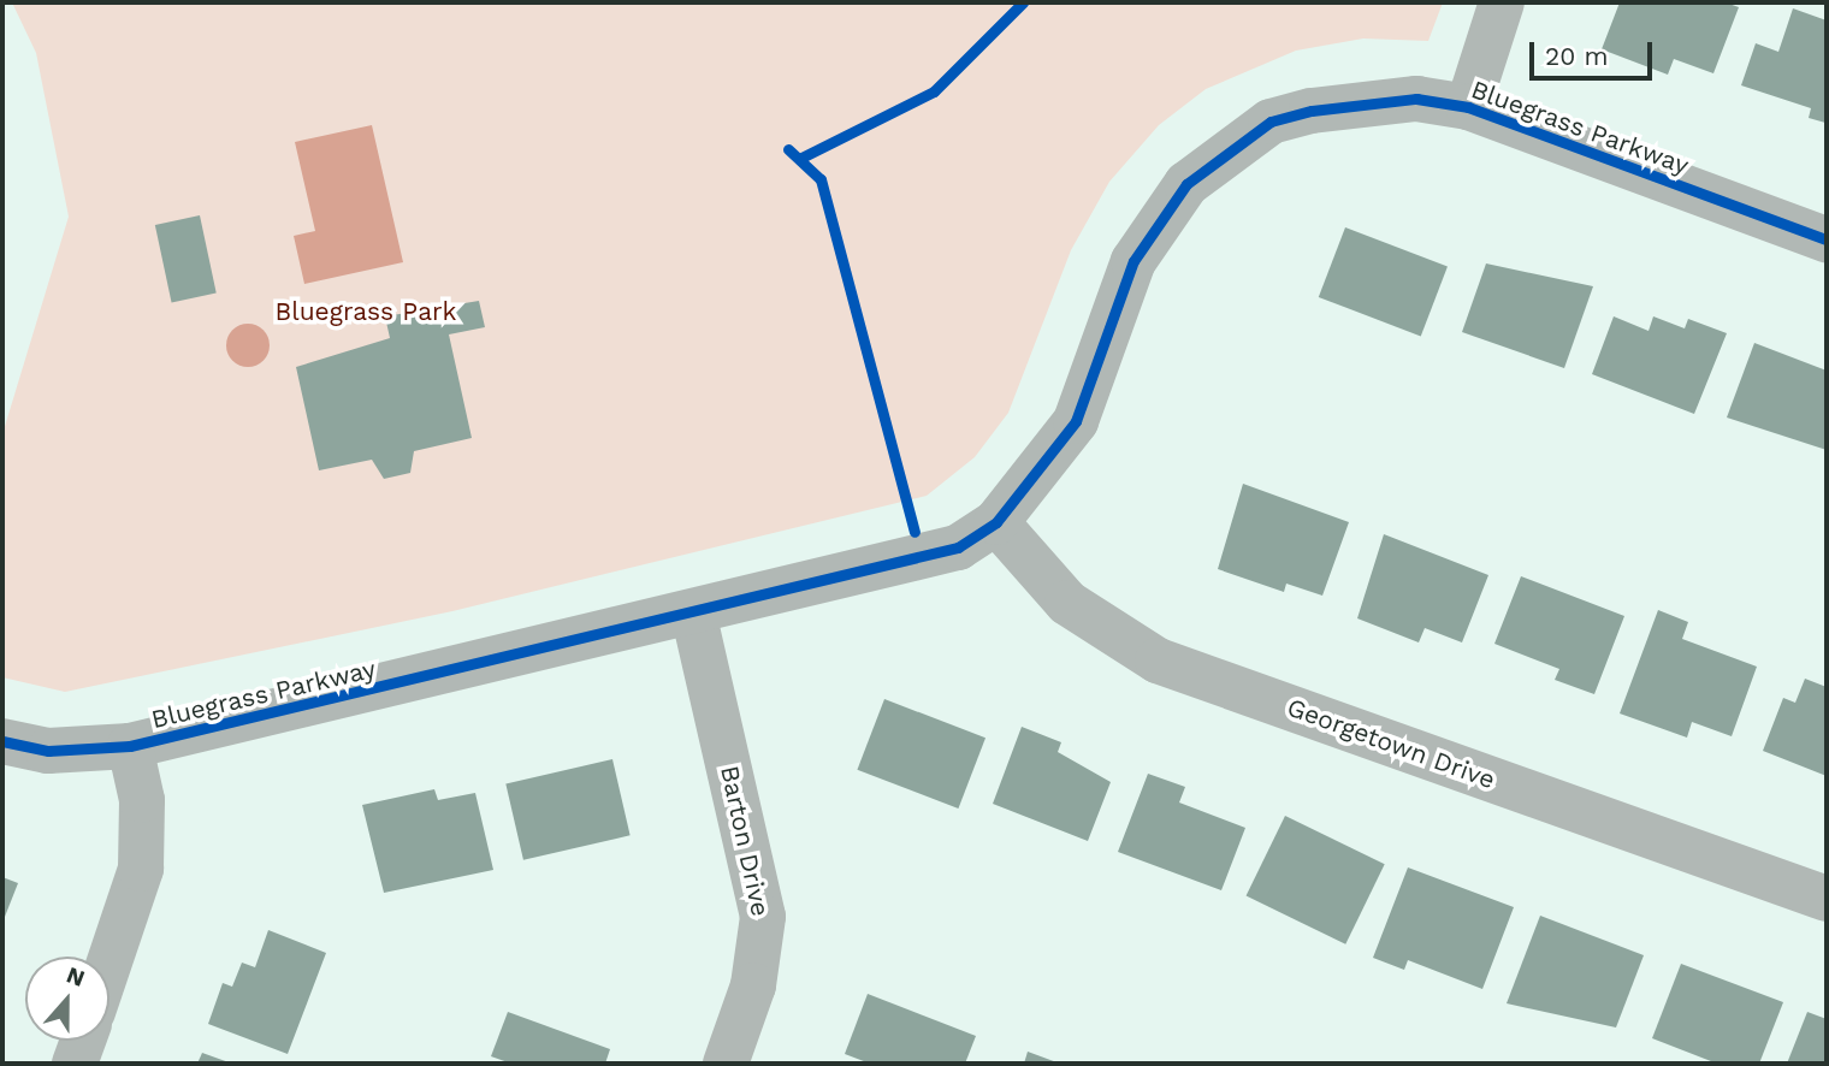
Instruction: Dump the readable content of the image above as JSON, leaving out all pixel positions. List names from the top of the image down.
{
  "streets": {
    "street": ["Bluegrass Parkway", "Georgetown Drive", "Barton Drive"]
  },
  "crossings": [
    ["Bluegrass Parkway", "Georgetown Drive"],
    ["Bluegrass Parkway", "Barton Drive"]
  ],
  "parks": ["Bluegrass Park"],
  "scale_bar": "20 m",
  "north": "top"
}
